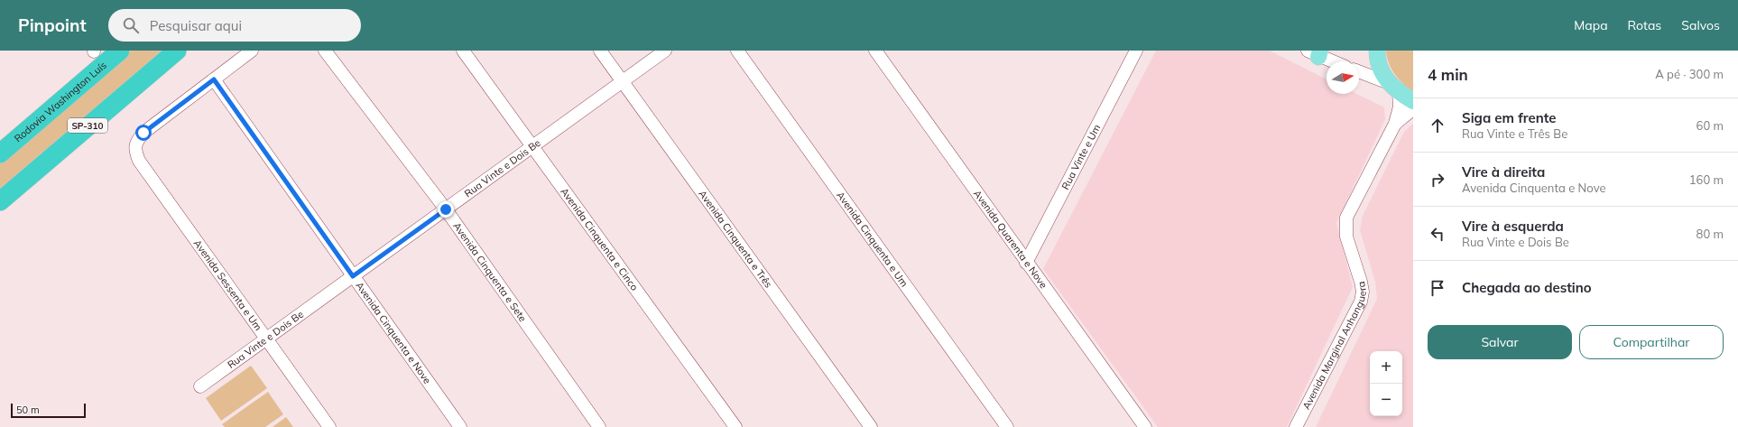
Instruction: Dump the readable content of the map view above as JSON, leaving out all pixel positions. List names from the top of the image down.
{
  "streets": {
    "highway": ["Rodovia Washington Luís", "SP-310"],
    "street": [
      "Rua Vinte e Um",
      "Rua Vinte e Dois Be",
      "Avenida Cinquenta e Cinco",
      "Avenida Cinquenta e Três",
      "Avenida Cinquenta e Um",
      "Avenida Quarenta e Nove",
      "Avenida Cinquenta e Sete",
      "Avenida Sessenta e Um",
      "Avenida Cinquenta e Nove",
      "Avenida Marginal Anhanguera"
    ]
  },
  "crossings": [
    ["Rua Vinte e Um", "Avenida Quarenta e Nove"],
    ["Rua Vinte e Dois Be", "Avenida Cinquenta e Cinco"],
    ["Rua Vinte e Dois Be", "Avenida Cinquenta e Três"],
    ["Rua Vinte e Dois Be", "Avenida Cinquenta e Sete"],
    ["Rua Vinte e Dois Be", "Avenida Sessenta e Um"],
    ["Rua Vinte e Dois Be", "Avenida Cinquenta e Nove"],
    ["Avenida Sessenta e Um", "Avenida Cinquenta e Nove"]
  ],
  "scale_bar": "50 m",
  "north": "right",
  "page": {
    "header": "Pinpoint",
    "search": "Pesquisar aqui",
    "nav": ["Mapa", "Rotas", "Salvos"],
    "heading": ["4 min", "A pé · 300 m"],
    "list": [
      ["Siga em frente", "Rua Vinte e Três Be", "60 m"],
      ["Vire à direita", "Avenida Cinquenta e Nove", "160 m"],
      ["Vire à esquerda", "Rua Vinte e Dois Be", "80 m"],
      "Chegada ao destino"
    ],
    "buttons": ["Salvar", "Compartilhar"],
    "map_buttons": ["+", "−"],
    "scale": "50 m"
  }
}
